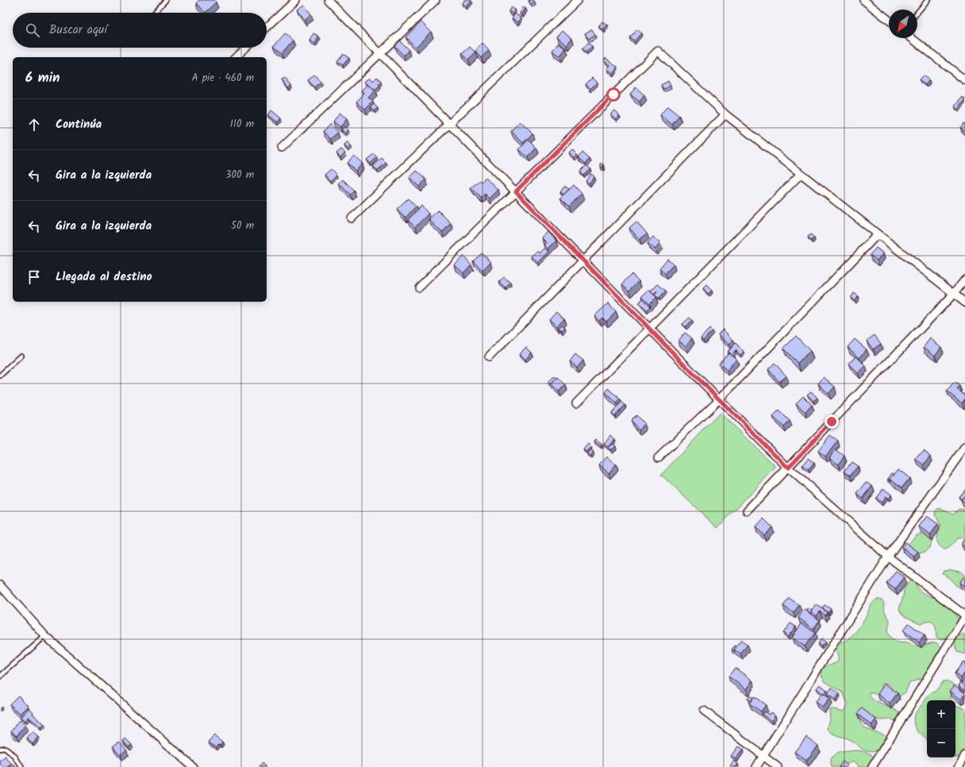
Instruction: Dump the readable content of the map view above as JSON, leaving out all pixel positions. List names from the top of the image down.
{
  "north": "bottom left",
  "page": {
    "search": "Buscar aquí",
    "heading": ["6 min", "A pie · 460 m"],
    "list": [
      ["Continúa", "110 m"],
      ["Gira a la izquierda", "300 m"],
      ["Gira a la izquierda", "50 m"],
      "Llegada al destino"
    ],
    "map_buttons": ["+", "−"]
  }
}
